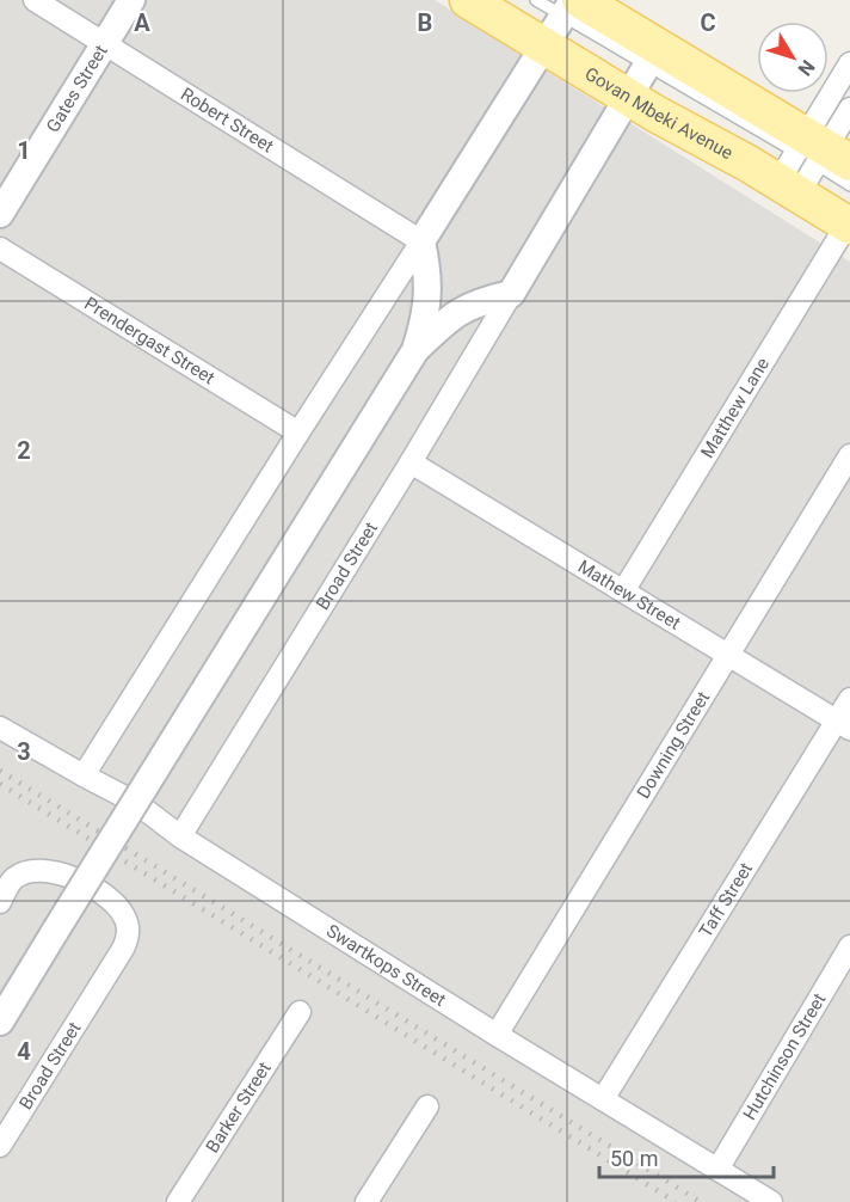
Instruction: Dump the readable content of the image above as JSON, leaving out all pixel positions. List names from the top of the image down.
{
  "streets": {
    "main road": ["Govan Mbeki Avenue"],
    "street": [
      "Gates Street",
      "Robert Street",
      "Prendergast Street",
      "Matthew Lane",
      "Broad Street",
      "Mathew Street",
      "Downing Street",
      "Taff Street",
      "Swartkops Street",
      "Hutchinson Street",
      "Barker Street"
    ]
  },
  "crossings": [
    ["Gates Street", "Robert Street"],
    ["Govan Mbeki Avenue", "Matthew Lane"],
    ["Govan Mbeki Avenue", "Broad Street"],
    ["Matthew Lane", "Mathew Street"],
    ["Broad Street", "Mathew Street"],
    ["Broad Street", "Swartkops Street"],
    ["Mathew Street", "Downing Street"],
    ["Mathew Street", "Taff Street"],
    ["Downing Street", "Swartkops Street"],
    ["Taff Street", "Swartkops Street"],
    ["Swartkops Street", "Hutchinson Street"]
  ],
  "scale_bar": "50 m",
  "north": "bottom right",
  "grid": {
    "columns": ["A", "B", "C"],
    "rows": [
      "1",
      "2",
      "3",
      "4"
    ]
  }
}
